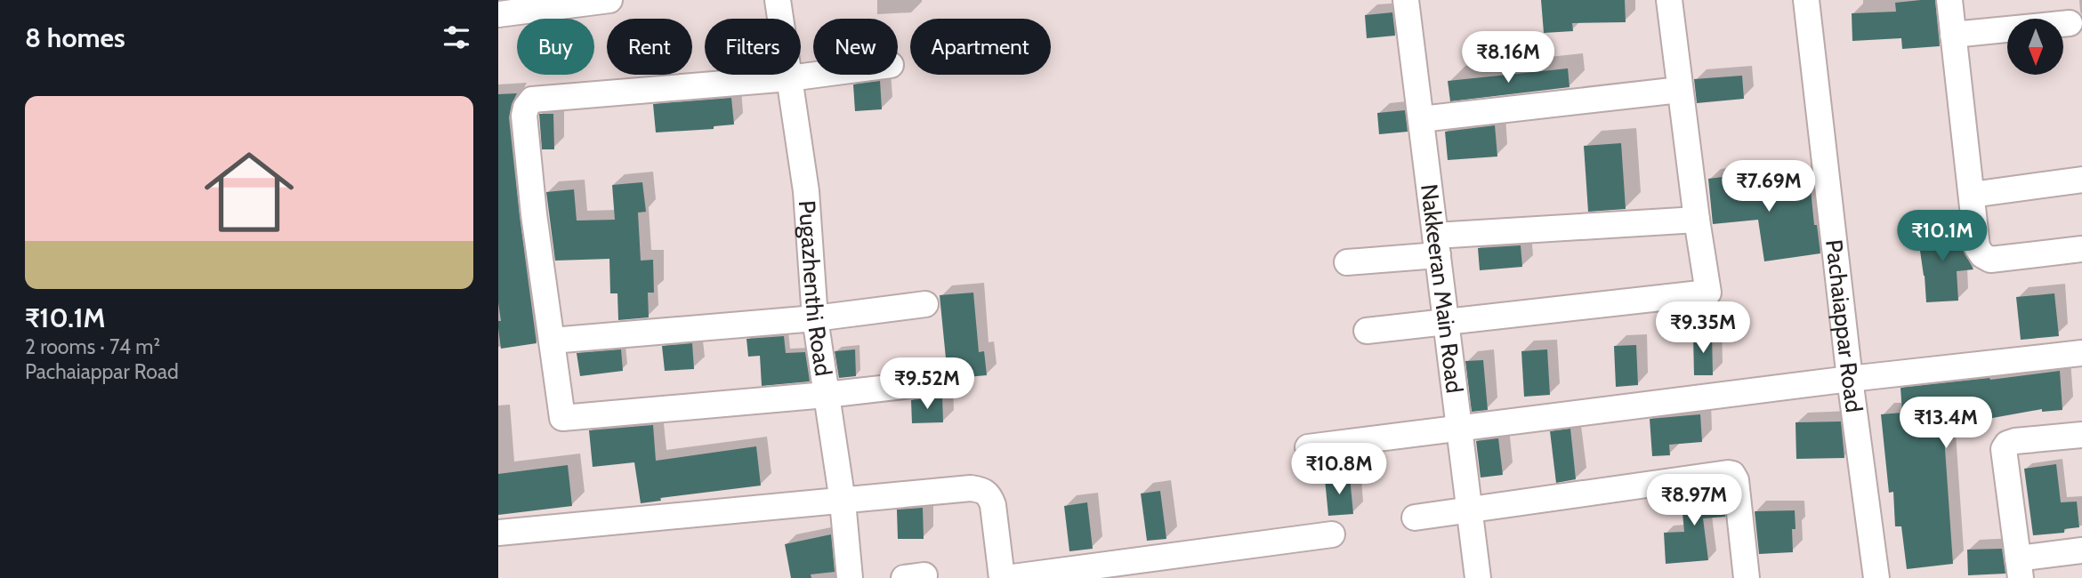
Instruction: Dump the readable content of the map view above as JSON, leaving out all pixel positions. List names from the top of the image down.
{
  "streets": {
    "street": ["Pugazhenthi Road", "Nakkeeran Main Road", "Pachaiappar Road"]
  },
  "north": "bottom",
  "page": {
    "heading": "8 homes",
    "chip": [
      "Buy",
      "Rent",
      "Filters",
      "New",
      "Apartment"
    ],
    "price": [
      "₹8.16M",
      "₹7.69M",
      "₹10.1M",
      "₹9.35M",
      "₹9.52M",
      "₹13.4M",
      "₹10.8M",
      "₹8.97M"
    ],
    "list": [
      {
        "name": "₹10.1M",
        "note": "2 rooms · 74 m² · Pachaiappar Road"
      }
    ]
  }
}
